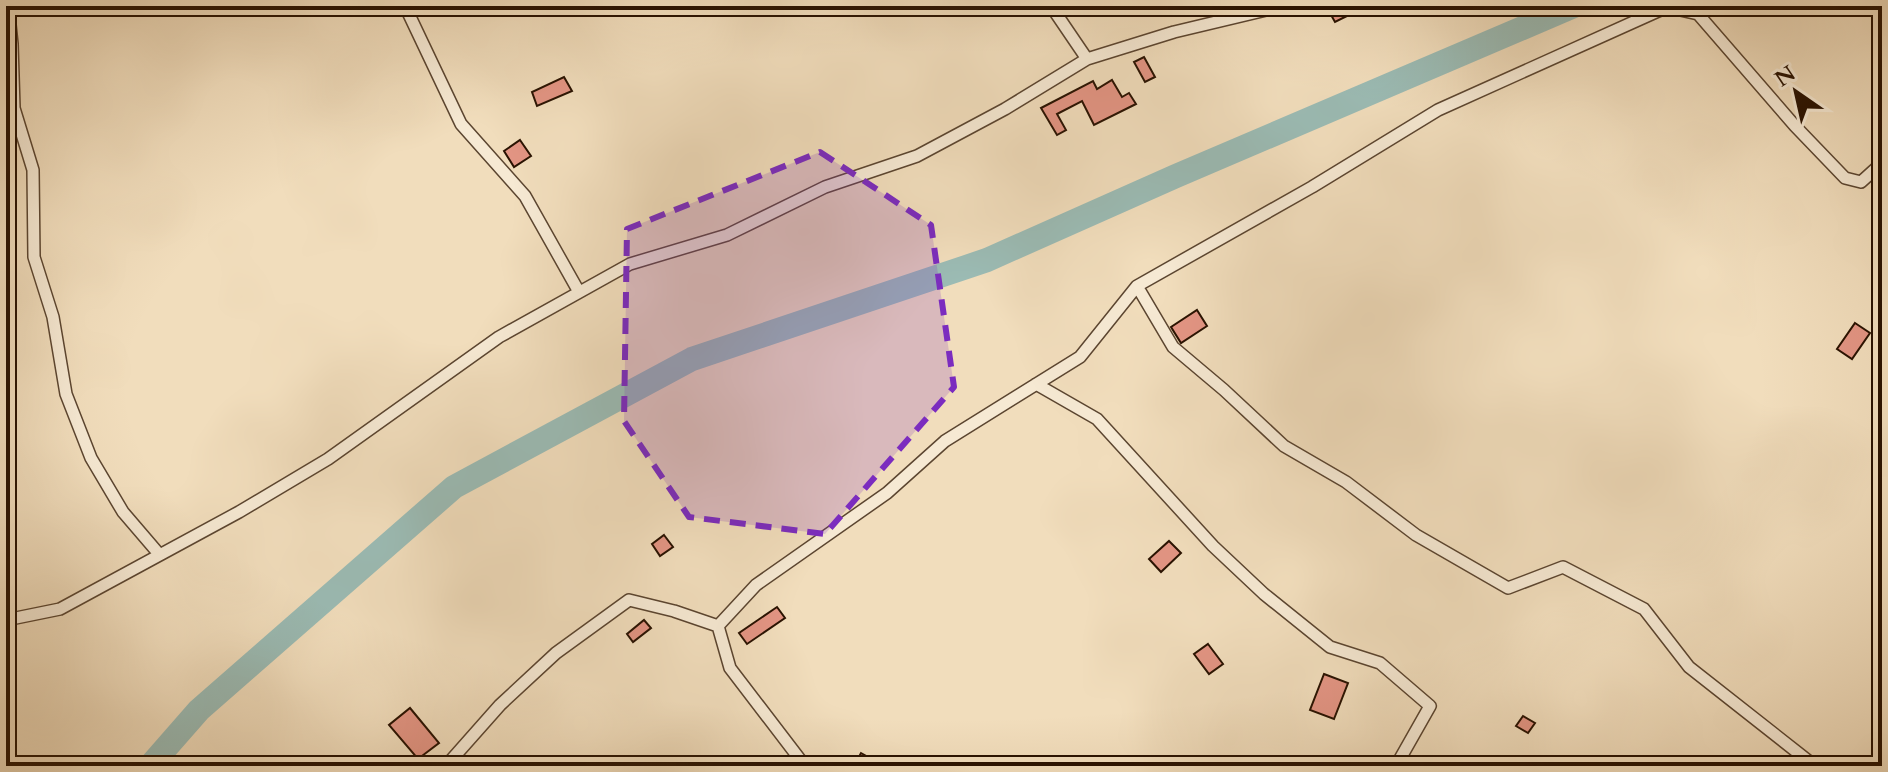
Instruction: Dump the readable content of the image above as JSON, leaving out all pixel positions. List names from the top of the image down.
{
  "north": "top left"
}
